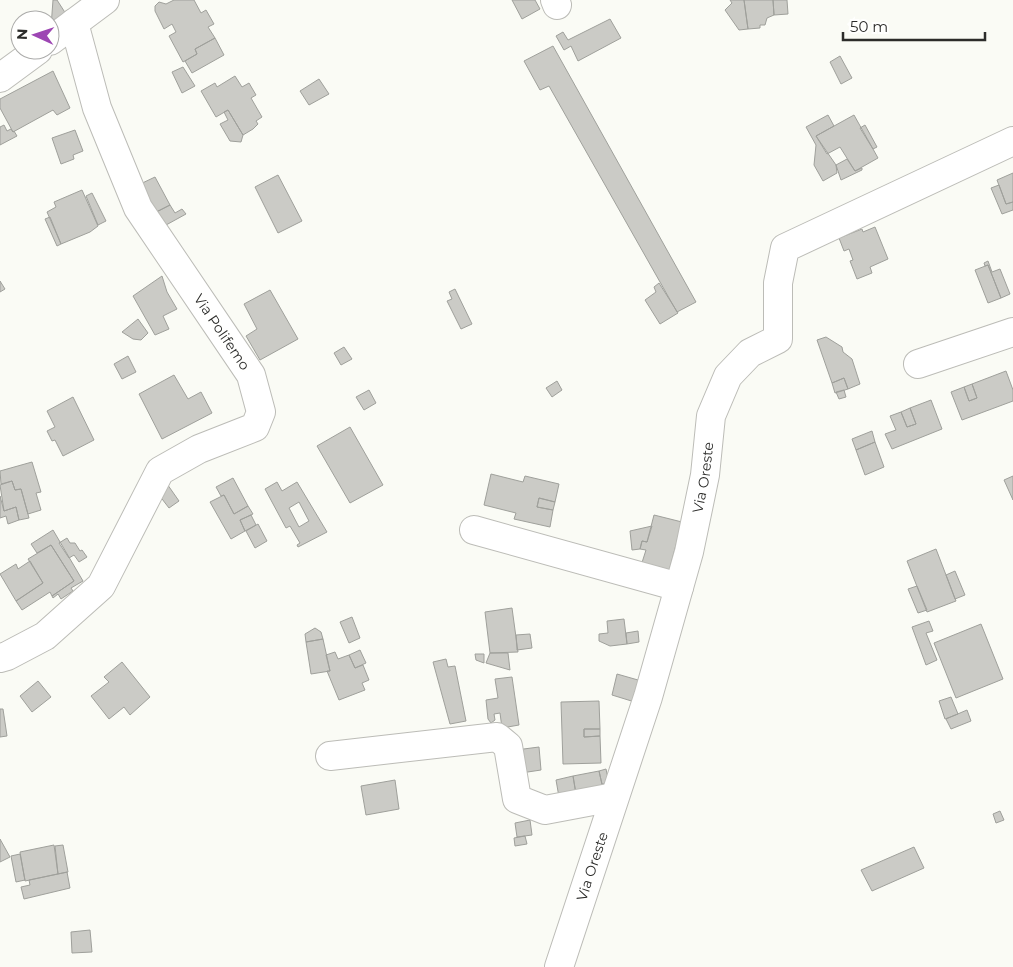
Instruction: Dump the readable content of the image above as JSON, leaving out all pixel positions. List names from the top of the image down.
{
  "streets": {
    "street": ["Via Polifemo", "Via Oreste"]
  },
  "scale_bar": "50 m",
  "north": "left"
}
